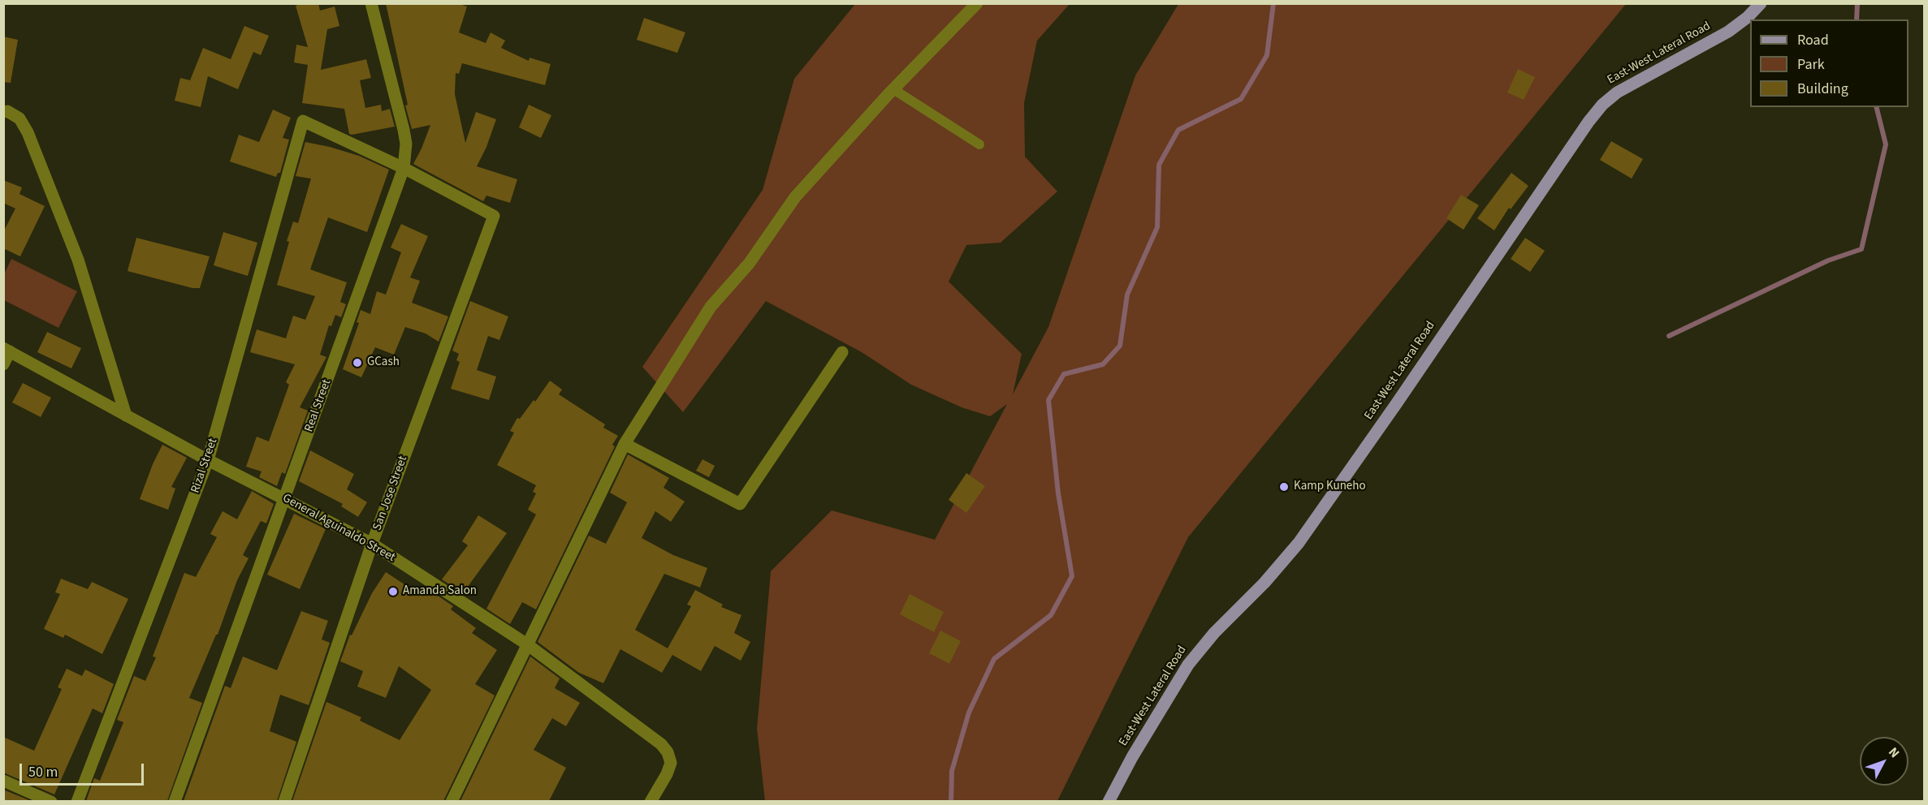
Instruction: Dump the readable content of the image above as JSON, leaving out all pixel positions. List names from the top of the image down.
{
  "streets": {
    "main road": ["East-West Lateral Road"],
    "street": [
      "Real Street",
      "Rizal Street",
      "San Jose Street",
      "General Aguinaldo Street"
    ]
  },
  "crossings": [
    ["Real Street", "Rizal Street"],
    ["Real Street", "San Jose Street"],
    ["Real Street", "General Aguinaldo Street"],
    ["Rizal Street", "San Jose Street"],
    ["Rizal Street", "General Aguinaldo Street"],
    ["San Jose Street", "General Aguinaldo Street"]
  ],
  "places": ["GCash", "Kamp Kuneho", "Amanda Salon"],
  "legend": ["Road", "Park", "Building"],
  "scale_bar": "50 m",
  "north": "top right"
}
